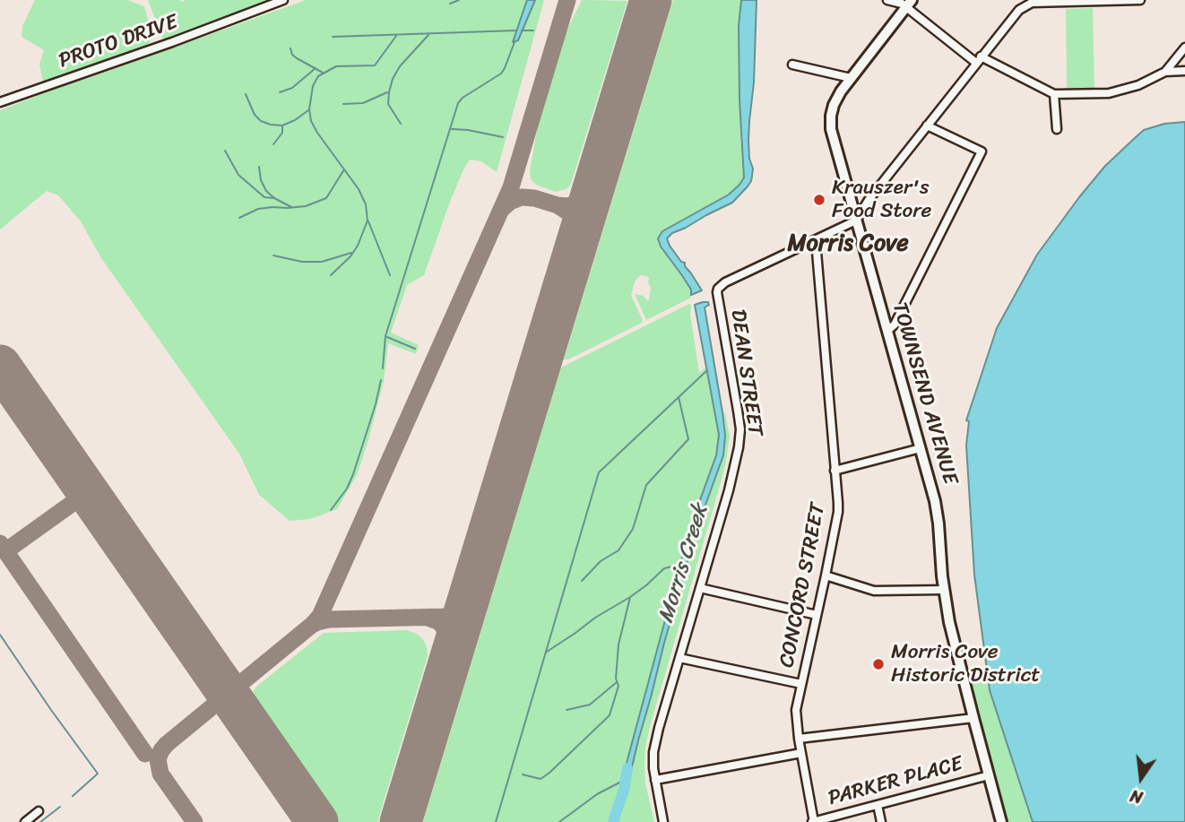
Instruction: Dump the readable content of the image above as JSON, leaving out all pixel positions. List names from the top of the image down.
{
  "streets": {
    "main road": ["TOWNSEND AVENUE"],
    "street": [
      "PROTO DRIVE",
      "DEAN STREET",
      "CONCORD STREET",
      "PARKER PLACE"
    ]
  },
  "crossings": [
    ["DEAN STREET", "CONCORD STREET"],
    ["TOWNSEND AVENUE", "PARKER PLACE"],
    ["CONCORD STREET", "PARKER PLACE"]
  ],
  "districts": ["Morris Cove"],
  "water": ["Morris Creek"],
  "places": ["Krauszer's Food Store", "Morris Cove Historic District"],
  "north": "bottom"
}
